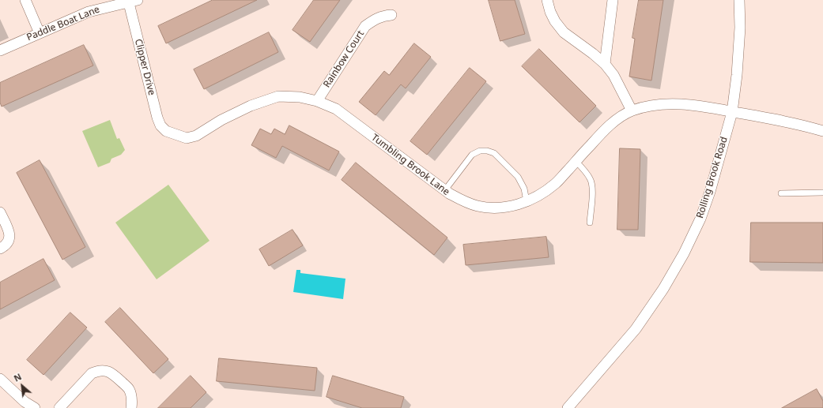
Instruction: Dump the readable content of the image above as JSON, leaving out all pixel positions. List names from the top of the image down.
{
  "streets": {
    "street": [
      "Paddle Boat Lane",
      "Rainbow Court",
      "Clipper Drive",
      "Tumbling Brook Lane",
      "Rolling Brook Road"
    ]
  },
  "crossings": [
    ["Paddle Boat Lane", "Clipper Drive"],
    ["Rainbow Court", "Tumbling Brook Lane"],
    ["Clipper Drive", "Tumbling Brook Lane"],
    ["Tumbling Brook Lane", "Rolling Brook Road"]
  ],
  "north": "top left"
}
